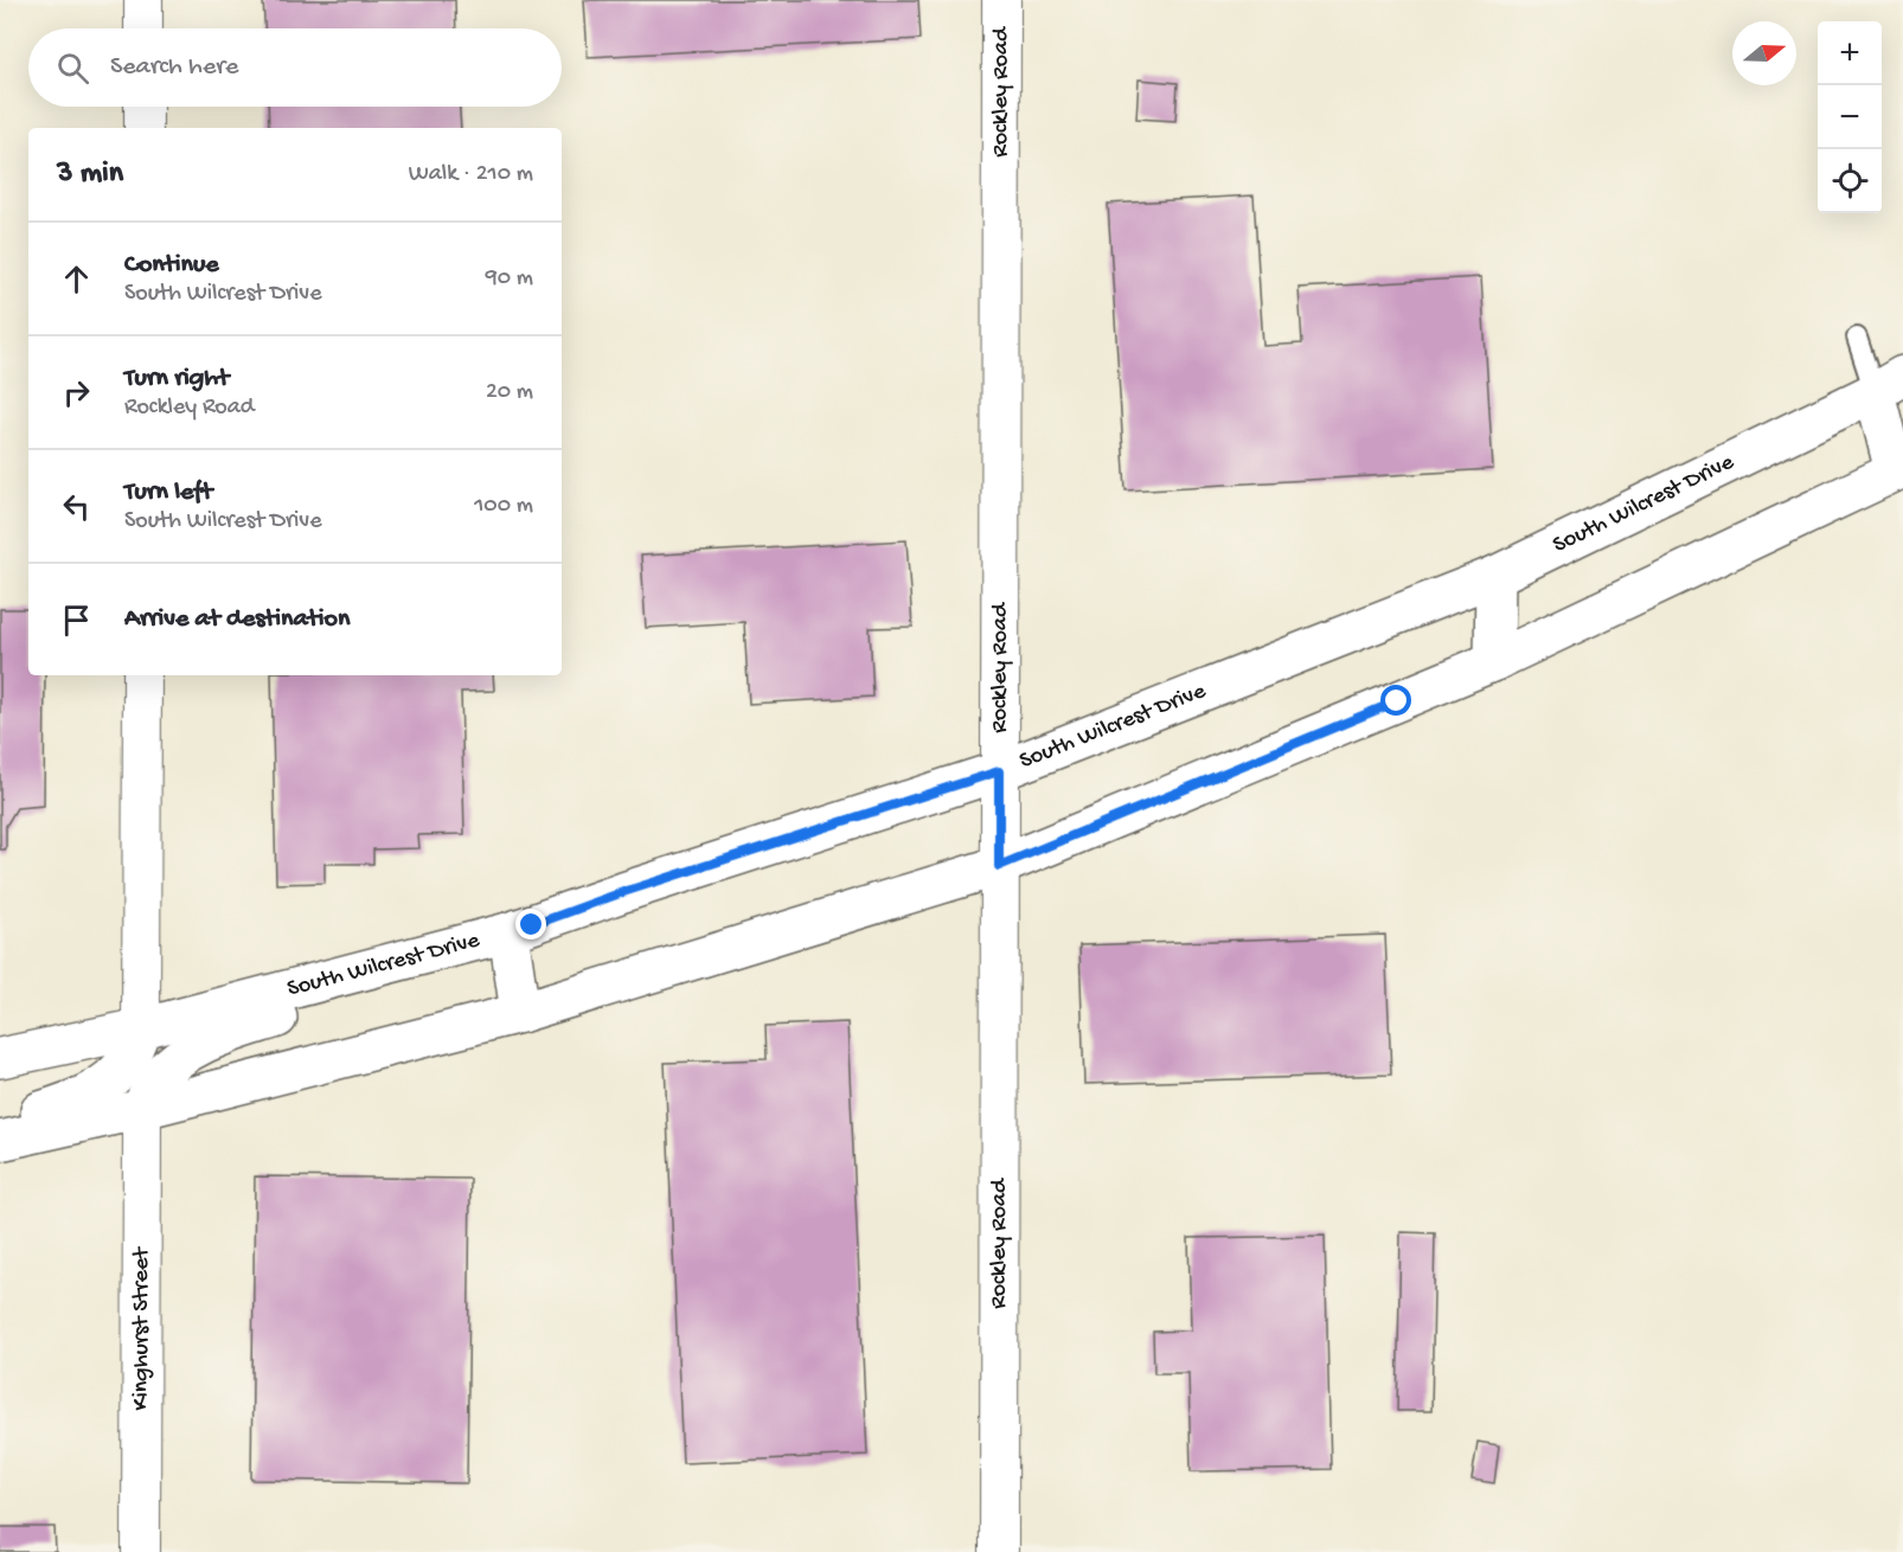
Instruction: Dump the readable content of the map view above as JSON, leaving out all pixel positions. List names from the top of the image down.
{
  "streets": {
    "main road": ["South Wilcrest Drive"],
    "street": ["Rockley Road", "Kinghurst Street"]
  },
  "crossings": [
    ["Rockley Road", "South Wilcrest Drive"]
  ],
  "north": "right",
  "page": {
    "map_buttons": ["+", "−"],
    "search": "Search here",
    "heading": ["3 min", "Walk · 210 m"],
    "list": [
      ["Continue", "South Wilcrest Drive", "90 m"],
      ["Turn right", "Rockley Road", "20 m"],
      ["Turn left", "South Wilcrest Drive", "100 m"],
      "Arrive at destination"
    ]
  }
}
